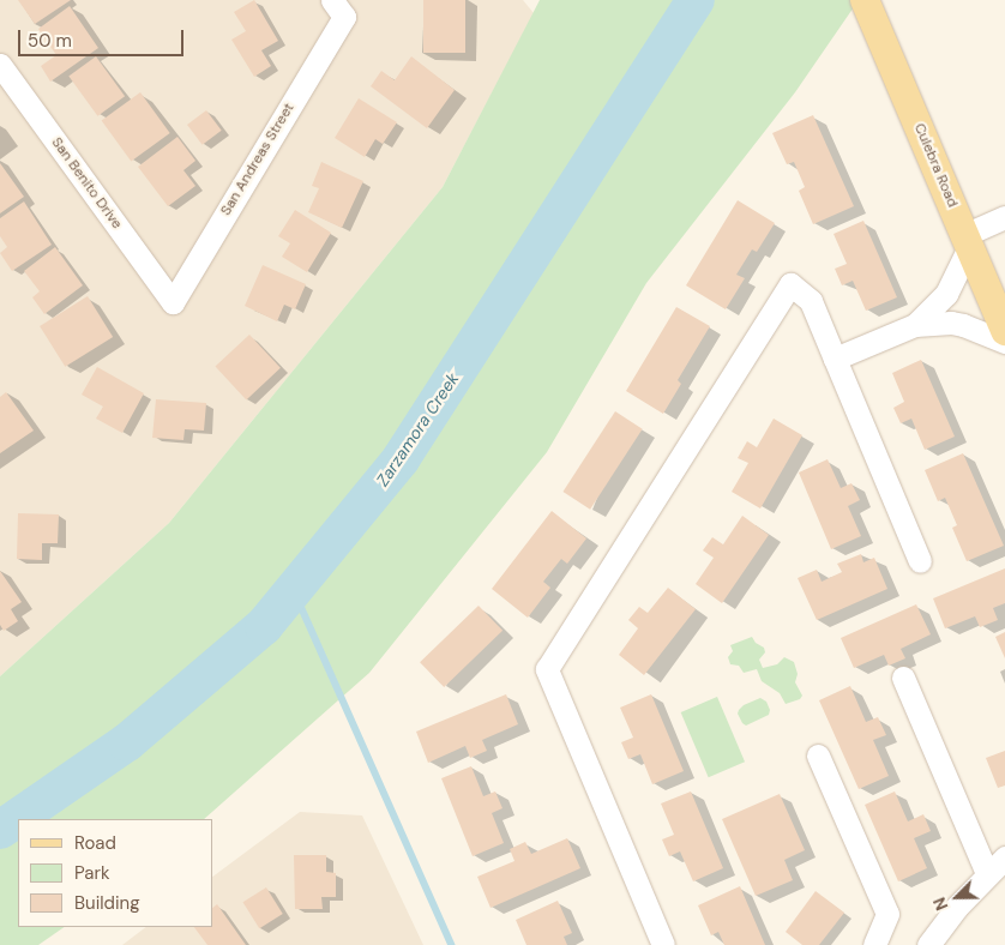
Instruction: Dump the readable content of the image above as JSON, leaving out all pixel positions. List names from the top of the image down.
{
  "streets": {
    "main road": ["Culebra Road"],
    "street": ["San Andreas Street", "San Benito Drive"]
  },
  "crossings": [
    ["San Andreas Street", "San Benito Drive"]
  ],
  "water": ["Zarzamora Creek"],
  "legend": ["Road", "Park", "Building"],
  "scale_bar": "50 m",
  "north": "bottom left"
}
